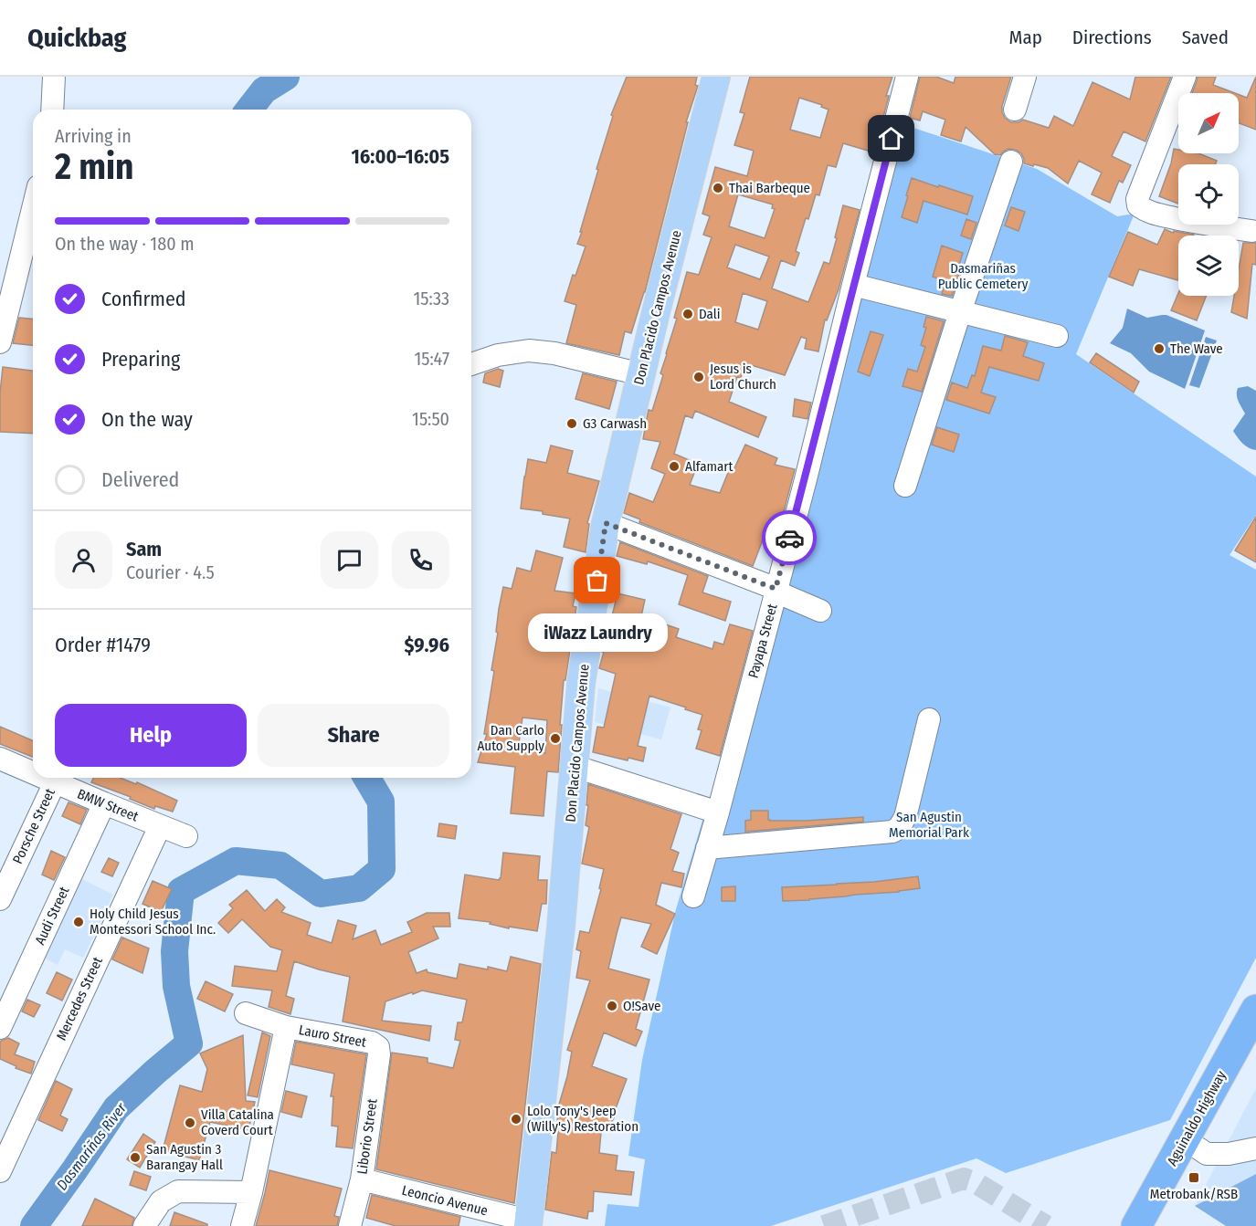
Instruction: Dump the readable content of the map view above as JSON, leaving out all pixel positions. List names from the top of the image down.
{
  "streets": {
    "highway": ["Aguinaldo Highway"],
    "main road": ["Don Placido Campos Avenue"],
    "street": [
      "Payapa Street",
      "BMW Street",
      "Porsche Street",
      "Audi Street",
      "Mercedes Street",
      "Lauro Street",
      "Liborio Street",
      "Leoncio Avenue"
    ]
  },
  "crossings": [
    ["Don Placido Campos Avenue", "Payapa Street"],
    ["Don Placido Campos Avenue", "Leoncio Avenue"],
    ["BMW Street", "Porsche Street"],
    ["BMW Street", "Audi Street"],
    ["BMW Street", "Mercedes Street"],
    ["Lauro Street", "Liborio Street"],
    ["Liborio Street", "Leoncio Avenue"]
  ],
  "water": ["Dasmariñas River"],
  "parks": ["Dasmariñas Public Cemetery", "San Agustin Memorial Park"],
  "places": {
    "other": [
      "Thai Barbeque",
      "Dali",
      "The Wave",
      "Jesus is Lord Church",
      "G3 Carwash",
      "Alfamart",
      "iWazz Laundry",
      "Dan Carlo Auto Supply",
      "Holy Child Jesus Montessori School Inc.",
      "O!Save",
      "Lolo Tony's Jeep (Willy's) Restoration",
      "Villa Catalina Coverd Court",
      "San Agustin 3 Barangay Hall"
    ],
    "transit": ["Metrobank/RSB"]
  },
  "north": "top right",
  "page": {
    "header": "Quickbag",
    "nav": ["Map", "Directions", "Saved"],
    "heading": ["2 min", "Arriving in", "16:00–16:05"],
    "panel": [
      "Sam",
      "Courier · 4.5",
      "Order #1479",
      "$9.96"
    ],
    "bar": "On the way · 180 m",
    "list": [
      ["Confirmed", "15:33"],
      ["Preparing", "15:47"],
      ["On the way", "15:50"],
      "Delivered"
    ],
    "bubble": "iWazz Laundry",
    "buttons": ["Help", "Share"]
  }
}
